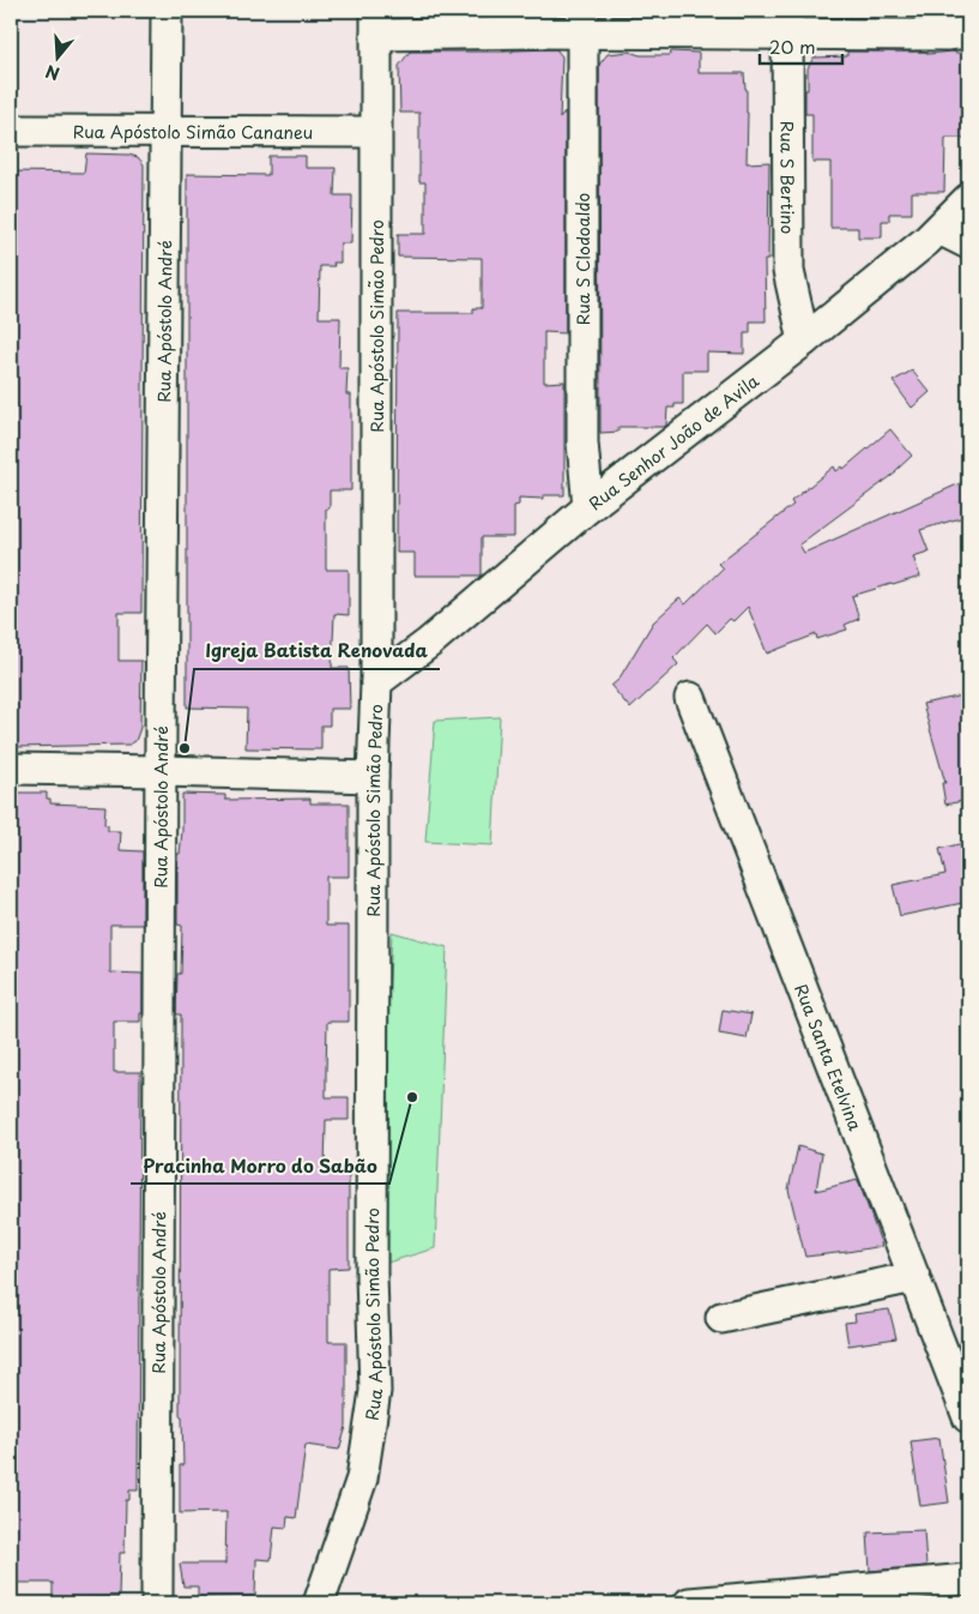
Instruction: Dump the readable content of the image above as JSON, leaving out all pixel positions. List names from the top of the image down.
{
  "streets": {
    "street": [
      "Rua Apóstolo Simão Cananeu",
      "Rua S Bertino",
      "Rua S Clodoaldo",
      "Rua Apóstolo André",
      "Rua Apóstolo Simão Pedro",
      "Rua Senhor João de Avila",
      "Rua Santa Etelvina"
    ]
  },
  "crossings": [
    ["Rua Apóstolo Simão Cananeu", "Rua Apóstolo André"],
    ["Rua Apóstolo Simão Cananeu", "Rua Apóstolo Simão Pedro"],
    ["Rua S Bertino", "Rua Senhor João de Avila"],
    ["Rua S Clodoaldo", "Rua Senhor João de Avila"],
    ["Rua Apóstolo Simão Pedro", "Rua Senhor João de Avila"]
  ],
  "places": ["Igreja Batista Renovada", "Pracinha Morro do Sabão"],
  "scale_bar": "20 m",
  "north": "bottom"
}
